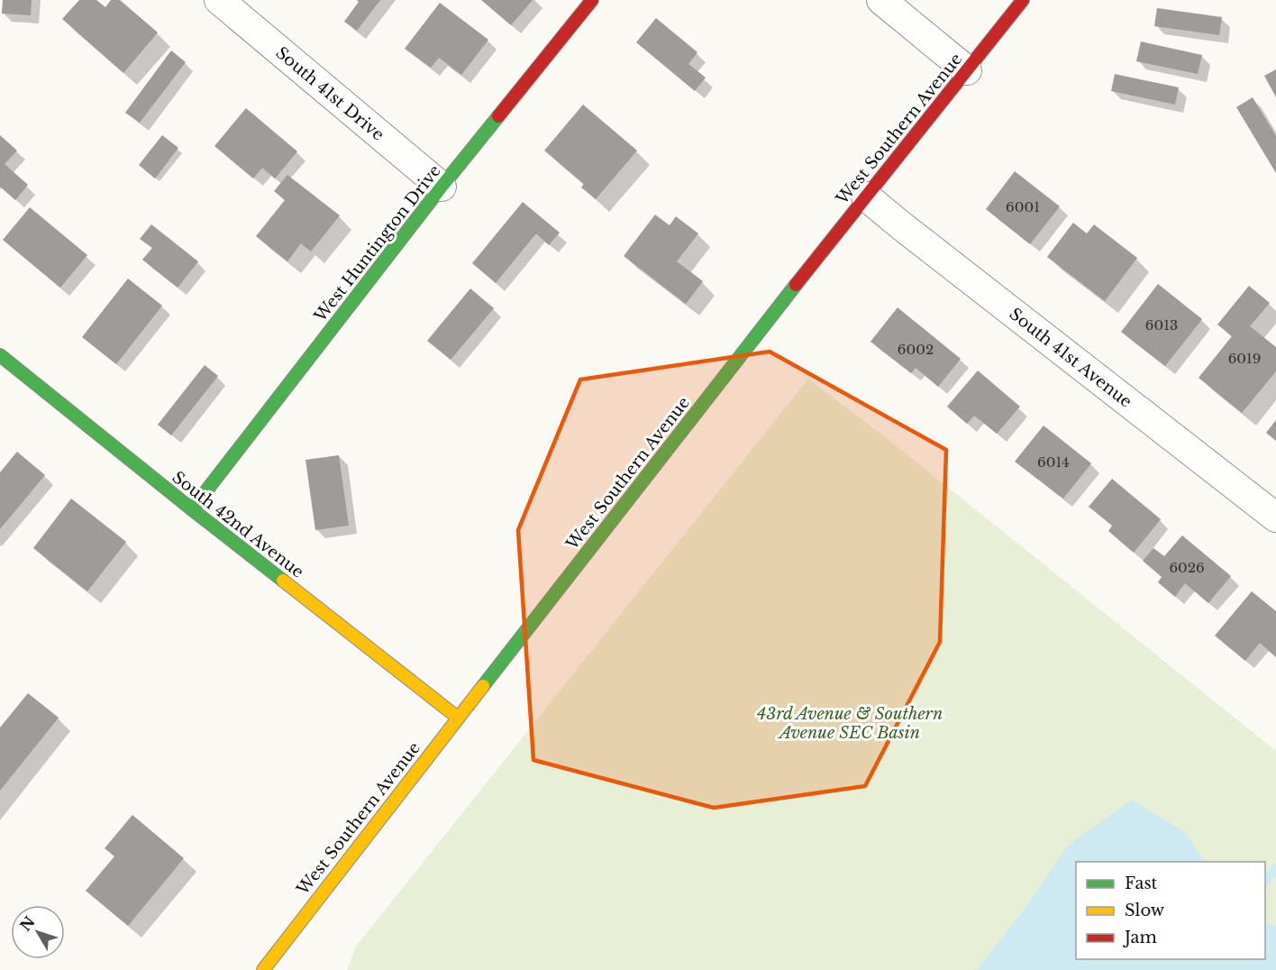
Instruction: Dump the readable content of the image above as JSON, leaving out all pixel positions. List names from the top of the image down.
{
  "streets": {
    "main road": ["West Southern Avenue", "West Huntington Drive", "South 42nd Avenue"],
    "street": ["South 41st Drive", "South 41st Avenue"]
  },
  "crossings": [
    ["South 41st Drive", "West Huntington Drive"],
    ["West Southern Avenue", "South 41st Avenue"],
    ["West Southern Avenue", "South 42nd Avenue"],
    ["West Huntington Drive", "South 42nd Avenue"]
  ],
  "parks": ["43rd Avenue & Southern Avenue SEC Basin"],
  "house_numbers": [
    "6001",
    "6013",
    "6002",
    "6019",
    "6014",
    "6026"
  ],
  "legend": ["Fast", "Slow", "Jam"],
  "north": "top left"
}
